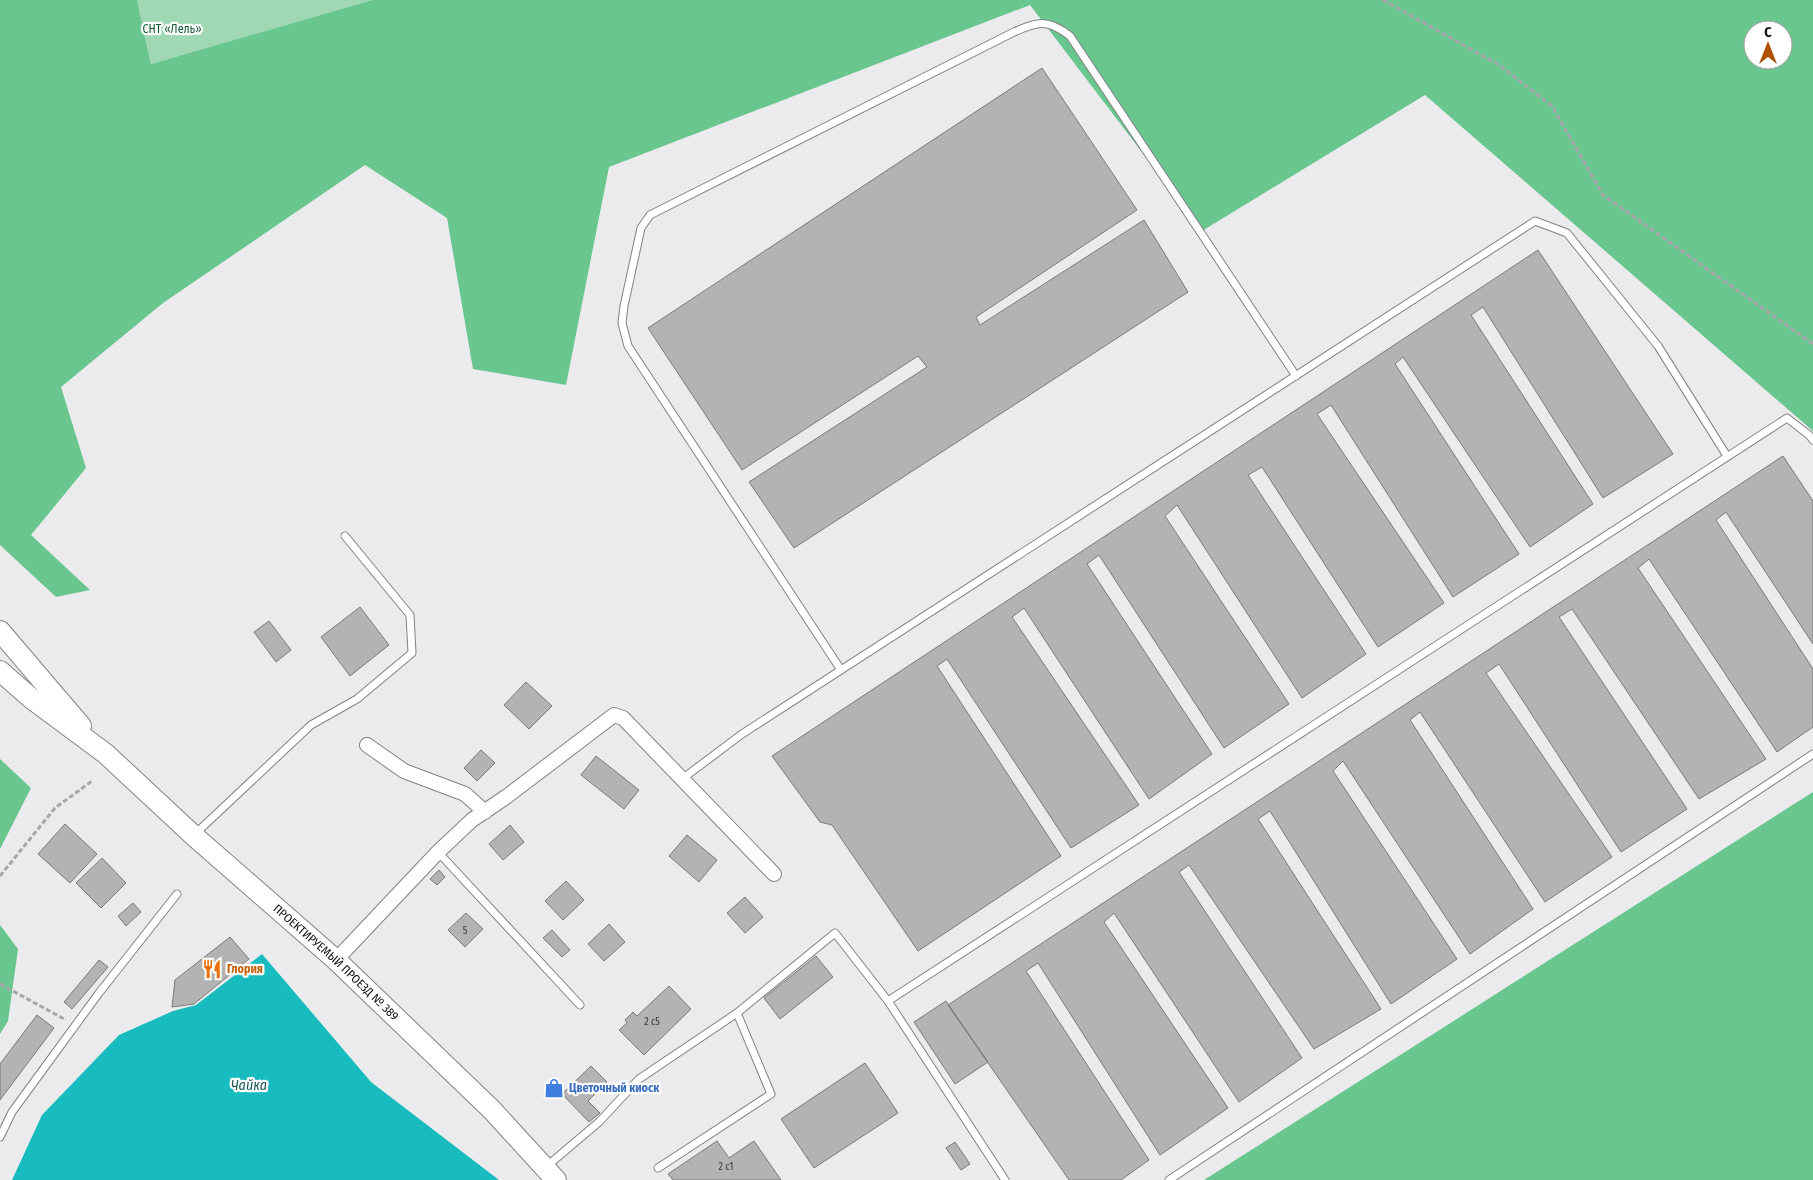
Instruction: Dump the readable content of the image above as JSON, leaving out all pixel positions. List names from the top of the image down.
{
  "streets": {
    "main road": ["ПРОЕКТИРУЕМЫЙ ПРОЕЗД № 389"]
  },
  "water": ["Чайка"],
  "parks": ["СНТ «Лель»"],
  "places": {
    "restaurant": ["Глория"],
    "shop": ["Цветочный киоск"]
  },
  "house_numbers": ["5", "2 с5", "2 с1"],
  "north": "top"
}
